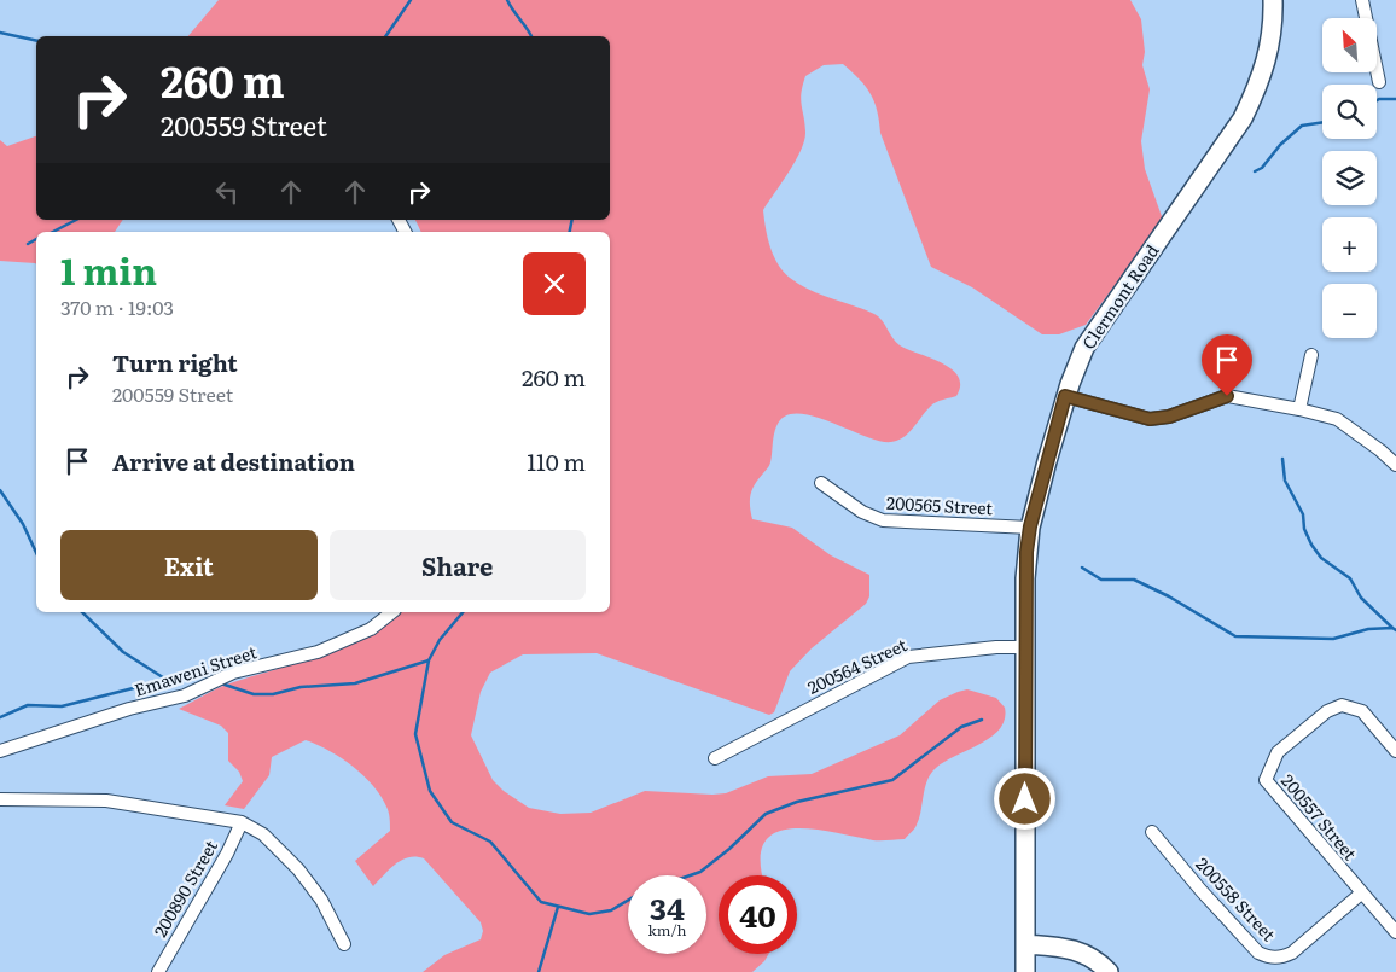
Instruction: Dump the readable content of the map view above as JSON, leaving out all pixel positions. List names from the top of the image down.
{
  "streets": {
    "street": [
      "Clermont Road",
      "200565 Street",
      "200564 Street",
      "Emaweni Street",
      "200557 Street",
      "200890 Street",
      "200558 Street"
    ]
  },
  "crossings": [
    ["Clermont Road", "200565 Street"],
    ["Clermont Road", "200564 Street"],
    ["200557 Street", "200558 Street"]
  ],
  "north": "top left",
  "page": {
    "map_buttons": ["+", "−"],
    "turn": ["260 m", "200559 Street"],
    "heading": ["1 min", "370 m · 19:03"],
    "list": [
      {
        "name": "Turn right",
        "note": "200559 Street",
        "value": "260 m"
      },
      {
        "name": "Arrive at destination",
        "value": "110 m"
      }
    ],
    "buttons": ["Exit", "Share"],
    "speed": "34 km/h",
    "limit": "40"
  }
}
